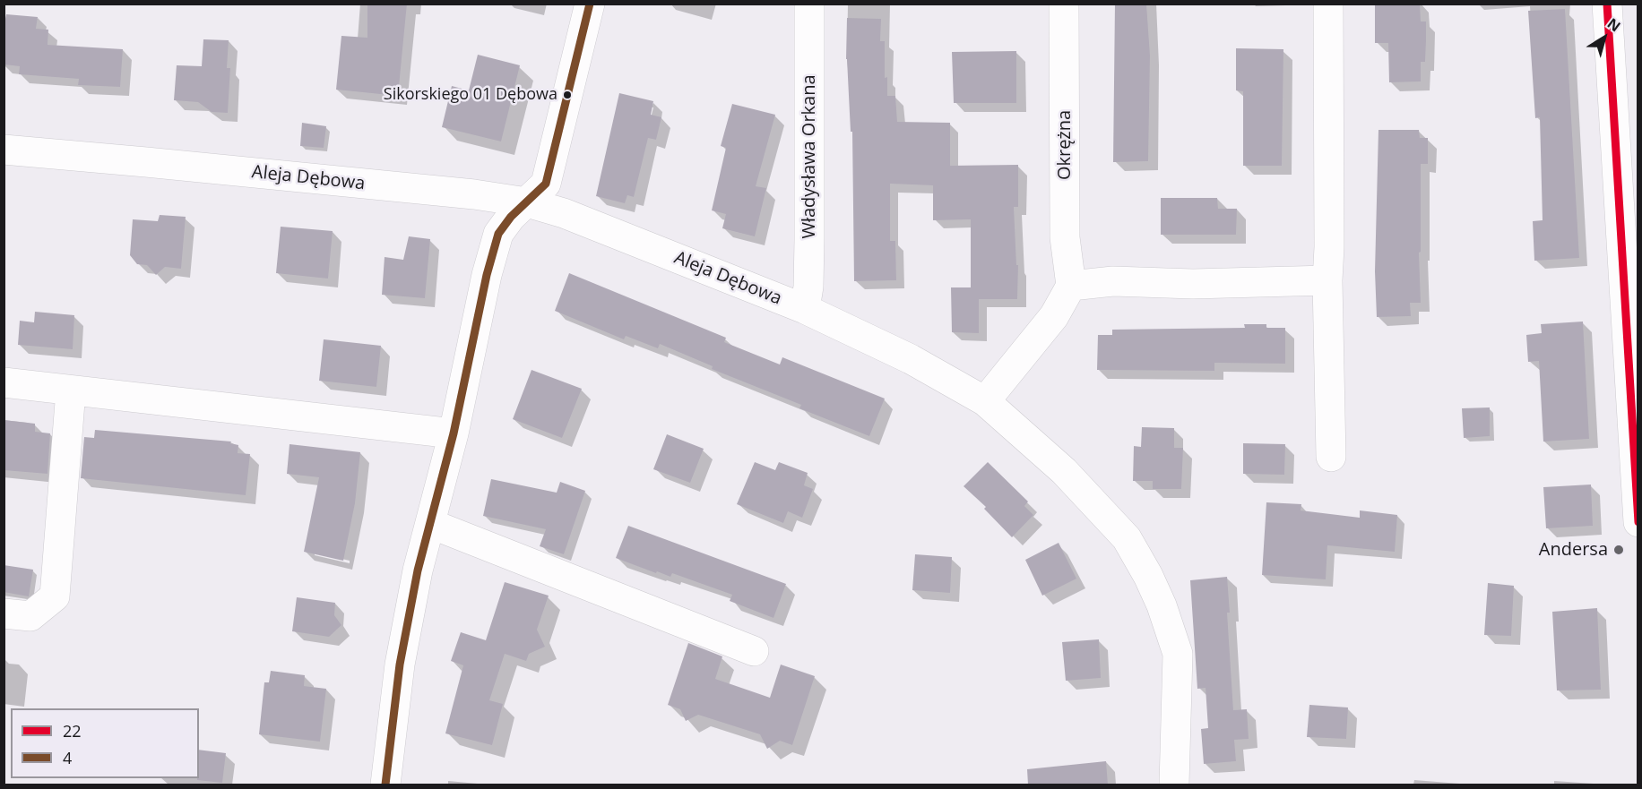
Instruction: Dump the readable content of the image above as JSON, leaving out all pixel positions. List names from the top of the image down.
{
  "streets": {
    "street": ["Okrężna", "Władysława Orkana", "Aleja Dębowa"]
  },
  "crossings": [
    ["Władysława Orkana", "Aleja Dębowa"]
  ],
  "places": ["Sikorskiego 01 Dębowa", "Andersa"],
  "lines": ["transit line 22", "transit line 4"],
  "legend": ["22", "4"],
  "north": "top right"
}
